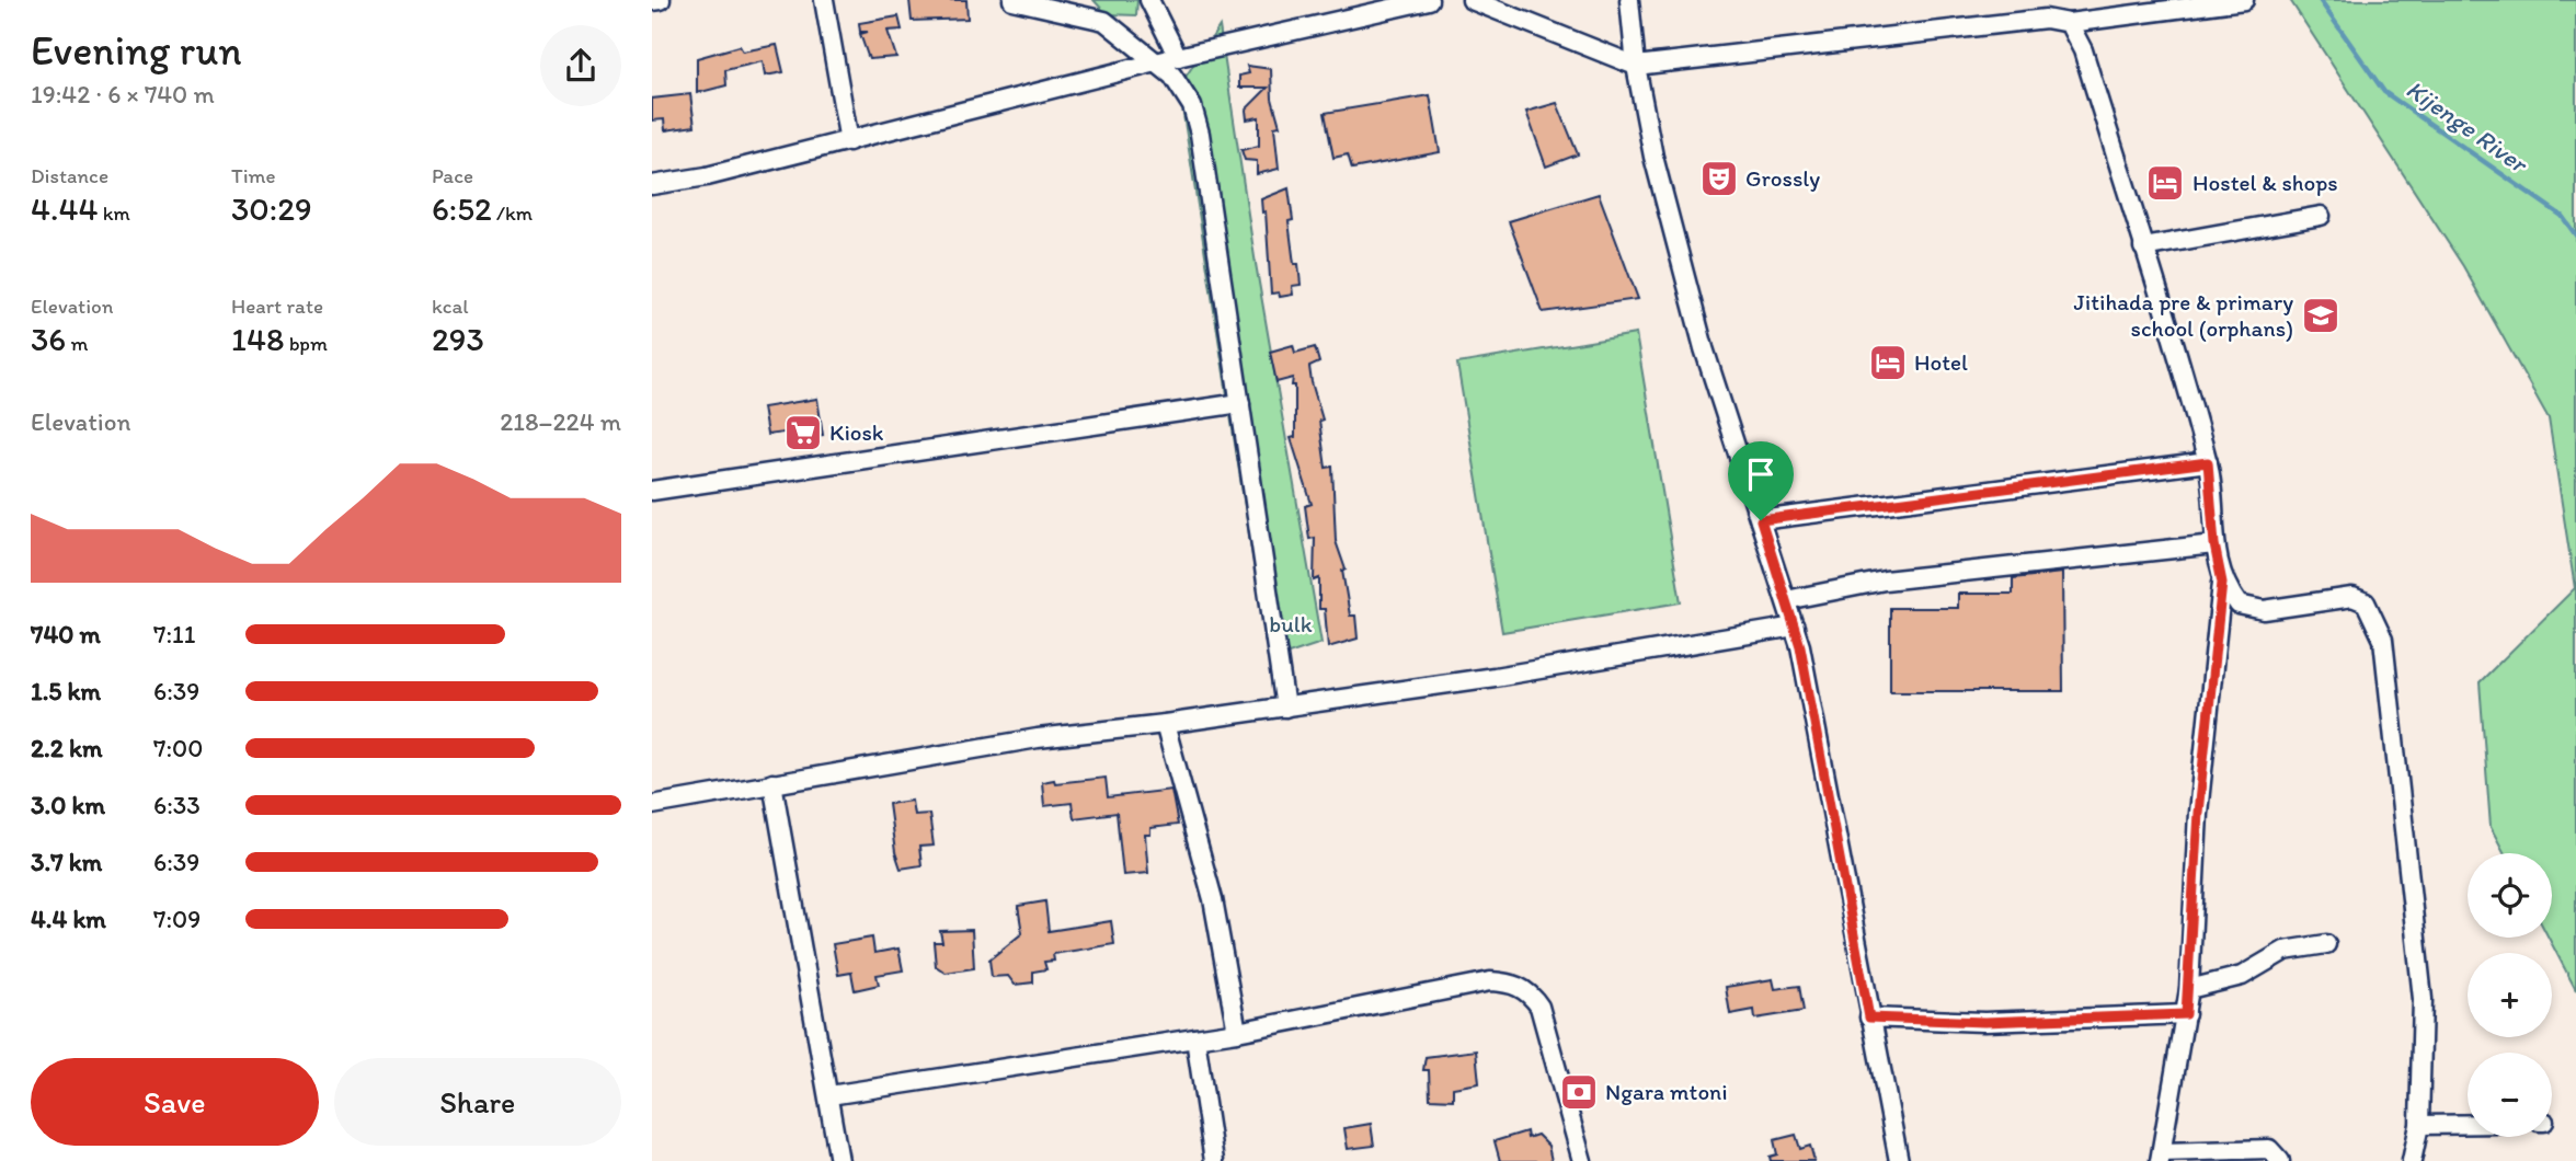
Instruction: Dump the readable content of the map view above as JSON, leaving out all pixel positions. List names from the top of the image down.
{
  "water": ["Kijenge River"],
  "parks": ["bulk"],
  "places": {
    "theatre": ["Grossly"],
    "hotel": ["Hostel & shops", "Hotel"],
    "school or university": ["Jitihada pre & primary school (orphans)"],
    "supermarket": ["Kiosk"],
    "bank": ["Ngara mtoni"]
  },
  "page": {
    "heading": ["Evening run", "19:42 · 6 × 740 m"],
    "stats": [
      ["Distance", "4.44 km"],
      ["Time", "30:29"],
      ["Pace", "6:52 /km"],
      ["Elevation", "36 m"],
      ["Heart rate", "148 bpm"],
      ["kcal", "293"]
    ],
    "chart": ["Elevation", "218–224 m"],
    "list": [
      {
        "name": "740 m",
        "note": "7:11"
      },
      {
        "name": "1.5 km",
        "note": "6:39"
      },
      {
        "name": "2.2 km",
        "note": "7:00"
      },
      {
        "name": "3.0 km",
        "note": "6:33"
      },
      {
        "name": "3.7 km",
        "note": "6:39"
      },
      {
        "name": "4.4 km",
        "note": "7:09"
      }
    ],
    "map_buttons": ["+", "−"],
    "buttons": ["Save", "Share"]
  }
}
